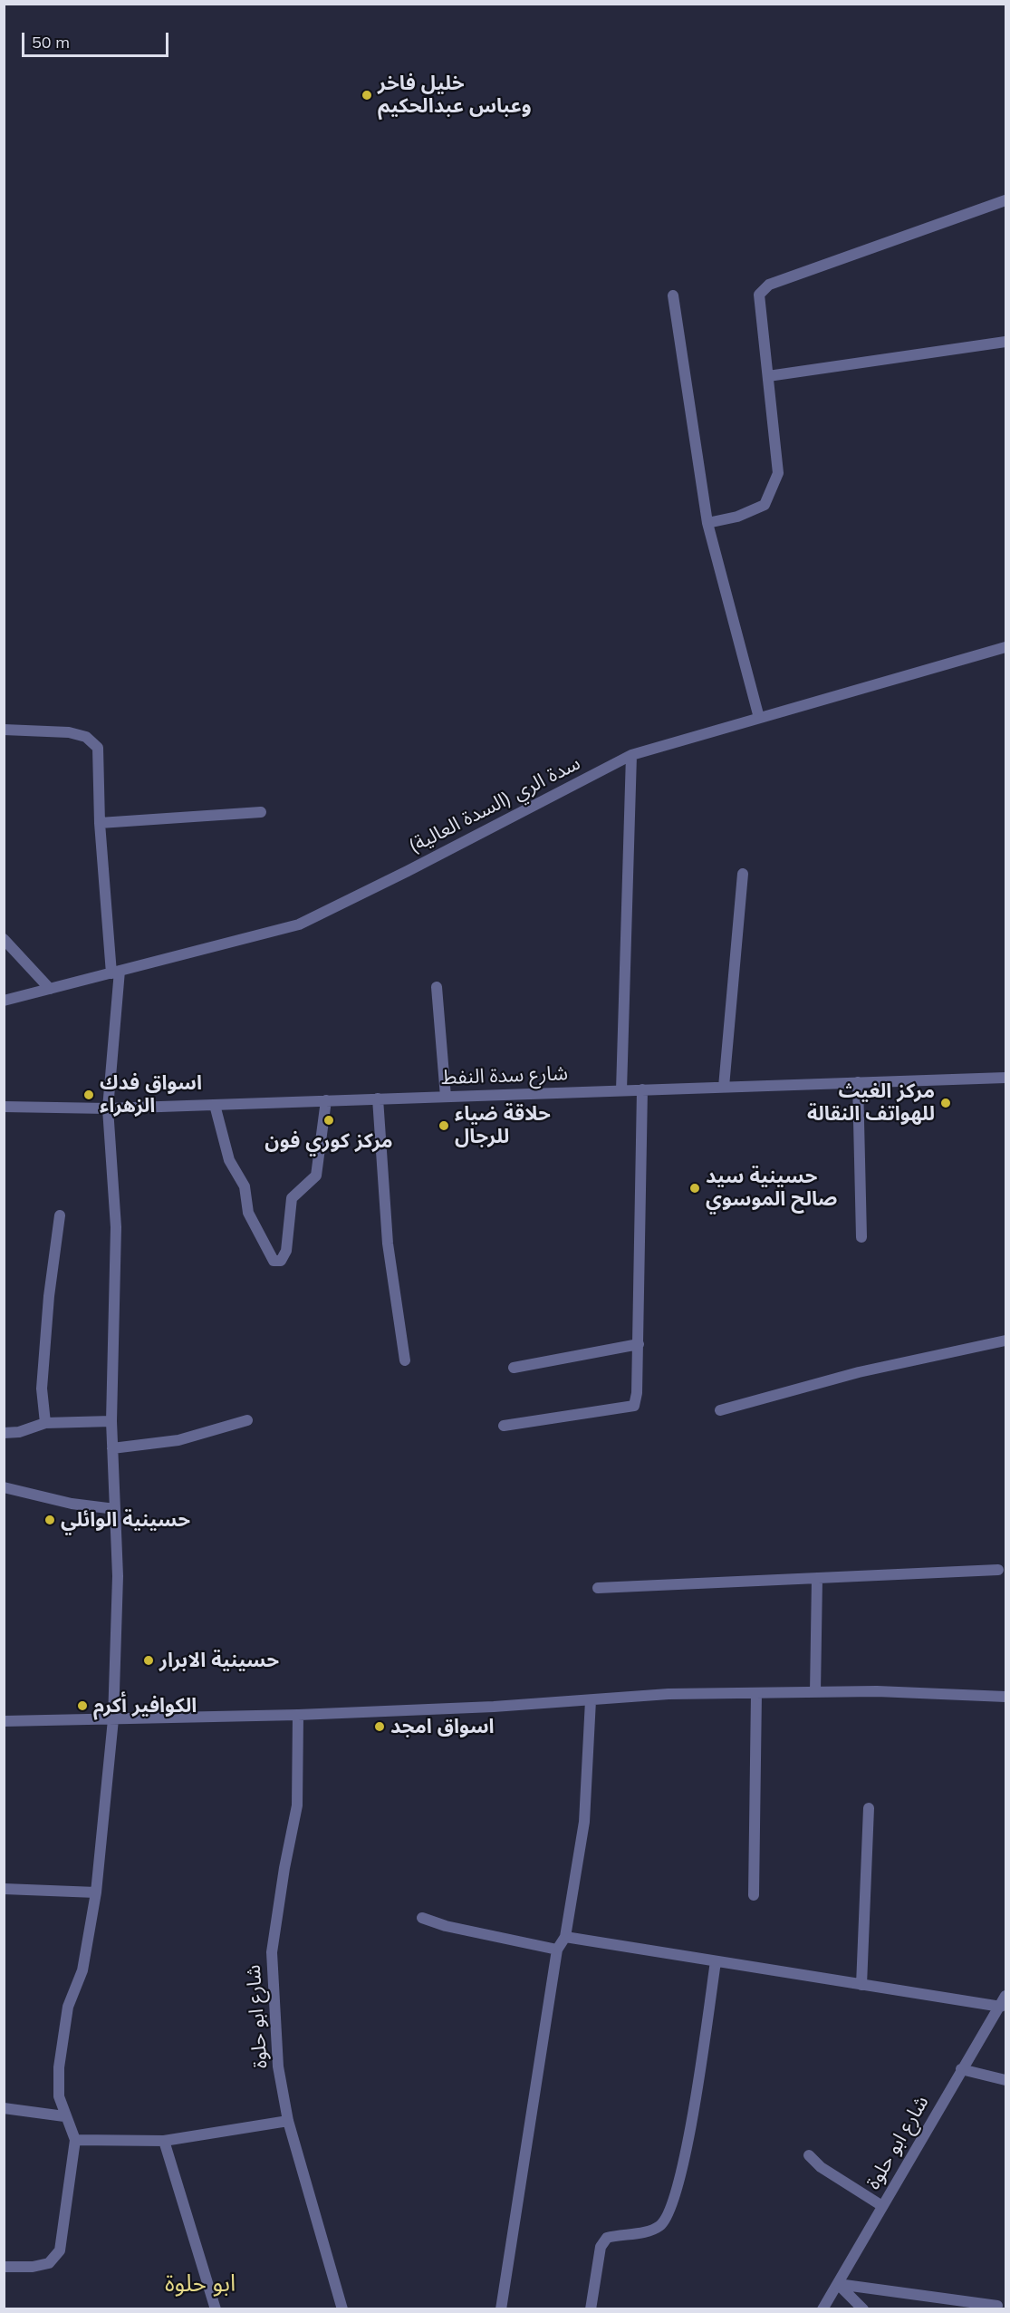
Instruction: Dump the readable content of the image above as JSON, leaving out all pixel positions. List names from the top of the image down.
{
  "streets": {
    "street": ["سدة الري (السدة العالية)", "شارع سدة النفط", "شارع ابو حلوة"]
  },
  "districts": ["ابو حلوة"],
  "places": [
    "خليل فاخر وعباس عبدالحكيم",
    "اسواق فدك الزهراء",
    "مركز الغيث للهواتف النقالة",
    "مركز كوري فون",
    "حلاقة ضياء للرجال",
    "حسينية سيد صالح الموسوي",
    "حسينية الوائلي",
    "حسينية الابرار",
    "الكوافير أكرم",
    "اسواق امجد"
  ],
  "scale_bar": "50 m"
}
